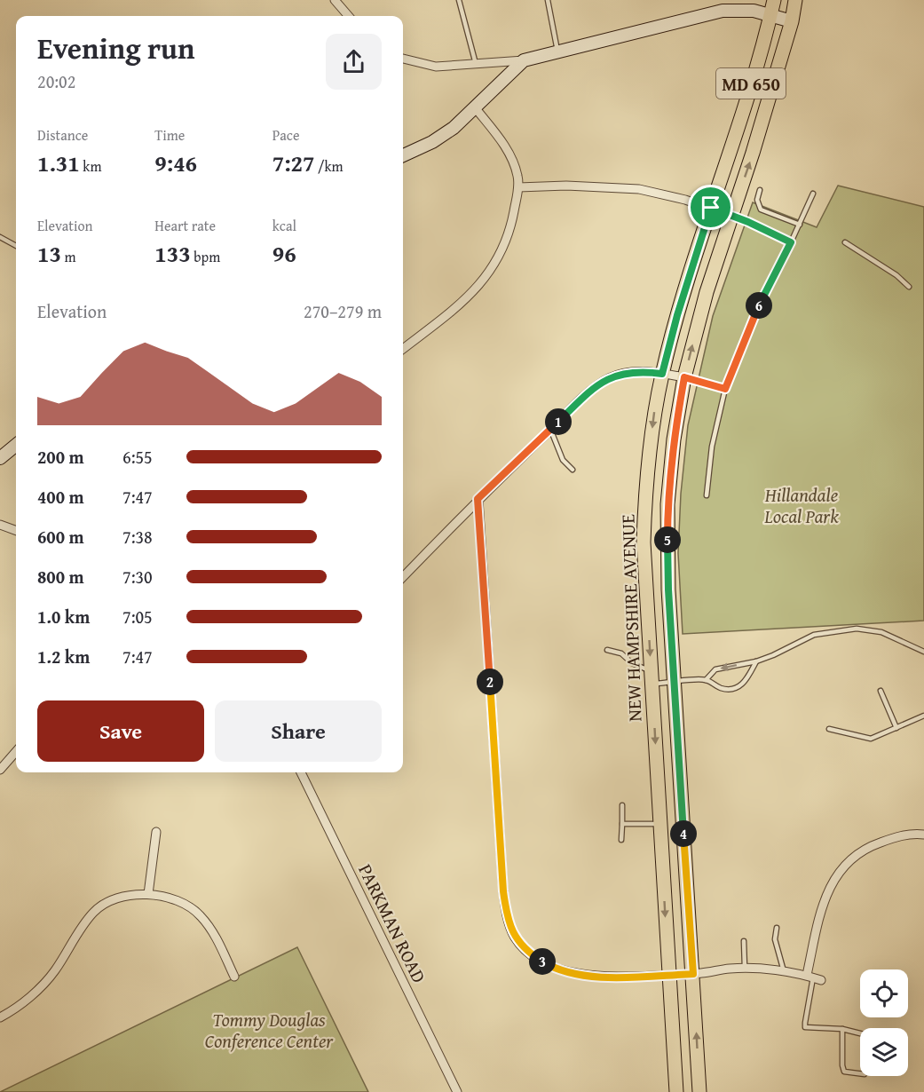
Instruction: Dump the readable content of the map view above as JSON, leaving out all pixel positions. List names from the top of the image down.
{
  "streets": {
    "main road": ["MD 650", "NEW HAMPSHIRE AVENUE"],
    "street": ["PARKMAN ROAD"]
  },
  "parks": ["Hillandale Local Park", "Tommy Douglas Conference Center"],
  "page": {
    "heading": ["Evening run", "20:02"],
    "stats": [
      ["Distance", "1.31 km"],
      ["Time", "9:46"],
      ["Pace", "7:27 /km"],
      ["Elevation", "13 m"],
      ["Heart rate", "133 bpm"],
      ["kcal", "96"]
    ],
    "chart": ["Elevation", "270–279 m"],
    "pins": [
      "6",
      "1",
      "5",
      "2",
      "4",
      "3"
    ],
    "list": [
      {
        "name": "200 m",
        "note": "6:55"
      },
      {
        "name": "400 m",
        "note": "7:47"
      },
      {
        "name": "600 m",
        "note": "7:38"
      },
      {
        "name": "800 m",
        "note": "7:30"
      },
      {
        "name": "1.0 km",
        "note": "7:05"
      },
      {
        "name": "1.2 km",
        "note": "7:47"
      }
    ],
    "buttons": ["Save", "Share"]
  }
}
